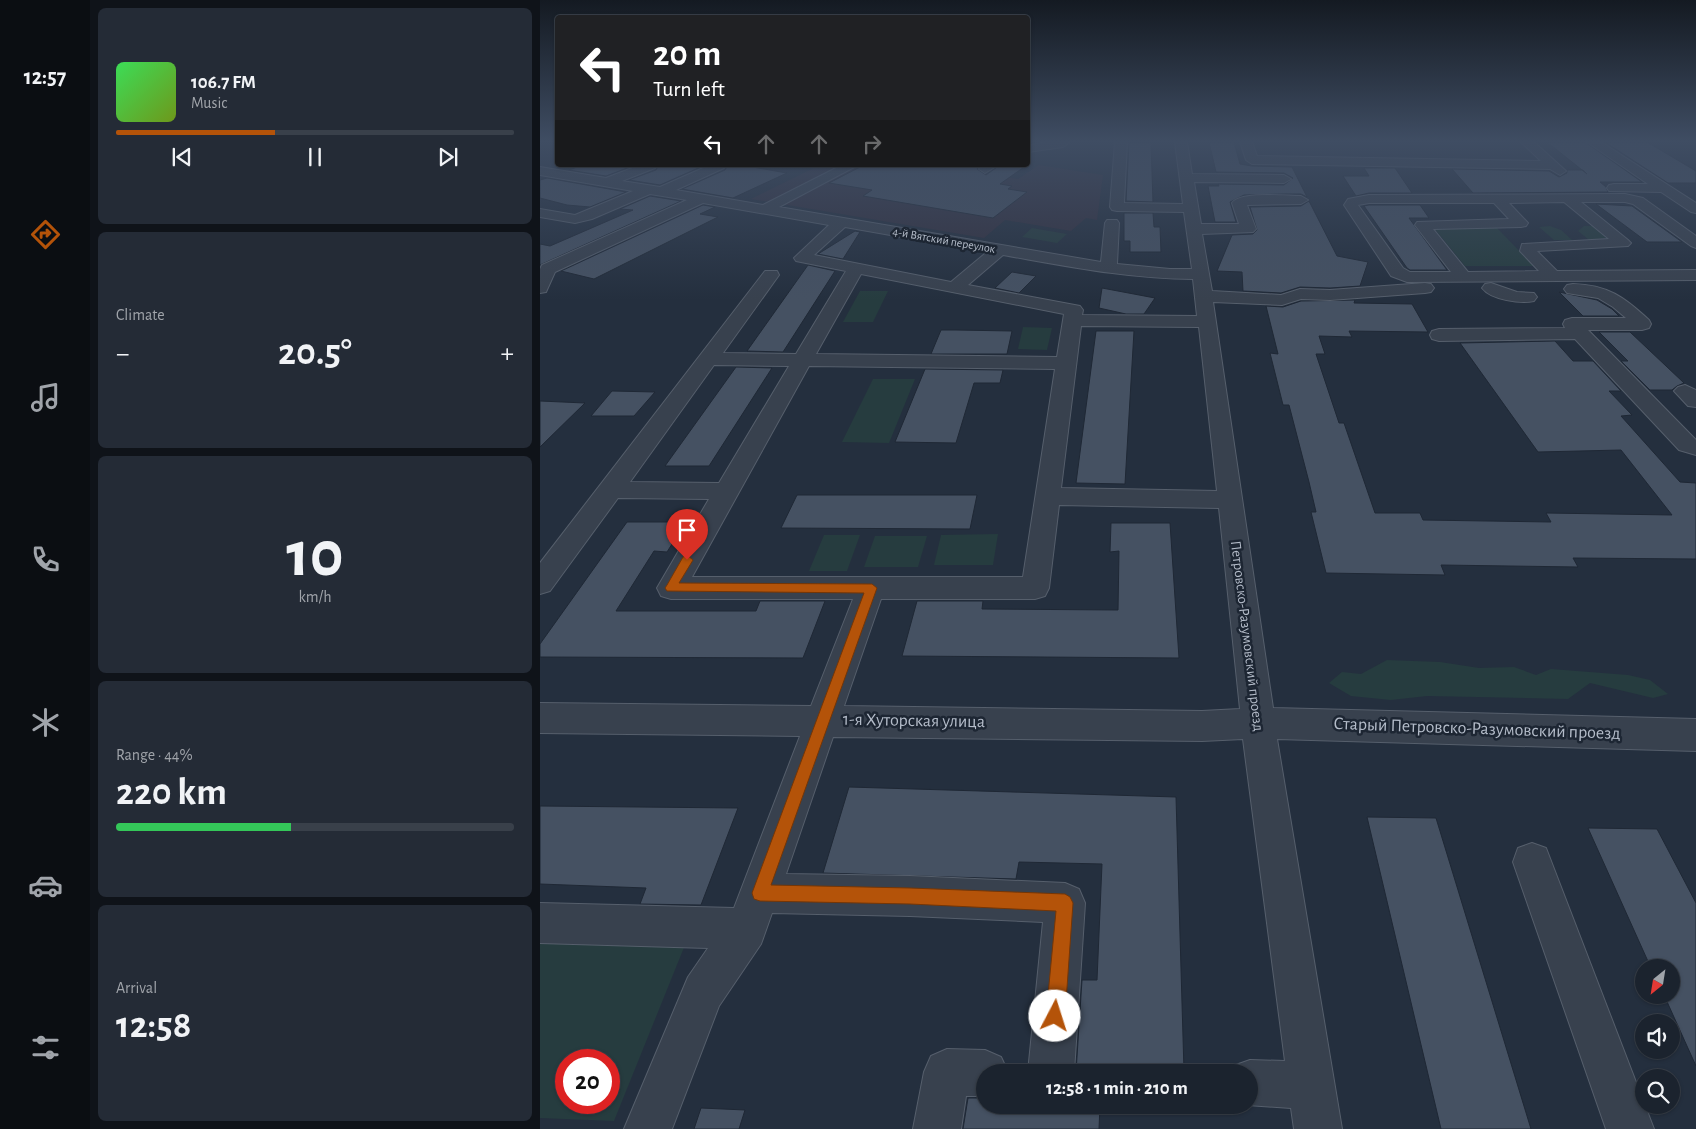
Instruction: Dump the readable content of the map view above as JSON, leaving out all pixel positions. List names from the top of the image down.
{
  "streets": {
    "street": [
      "4-й Вятский переулок",
      "Петровско-Разумовский проезд",
      "1-я Хуторская улица",
      "Старый Петровско-Разумовский проезд"
    ]
  },
  "crossings": [
    ["4-й Вятский переулок", "Петровско-Разумовский проезд"],
    ["Петровско-Разумовский проезд", "1-я Хуторская улица"],
    ["Петровско-Разумовский проезд", "Старый Петровско-Разумовский проезд"],
    ["1-я Хуторская улица", "Старый Петровско-Разумовский проезд"]
  ],
  "north": "bottom left",
  "page": {
    "tabs": "12:57",
    "turn": ["20 m", "Turn left"],
    "song": ["106.7 FM", "Music"],
    "tile": [
      "Climate",
      ["10", "km/h"],
      ["Range · 44%", "220 km"],
      ["Arrival", "12:58"]
    ],
    "heat": ["−", "20.5°", "+"],
    "limit": "20",
    "trip": "12:58 · 1 min · 210 m"
  }
}
